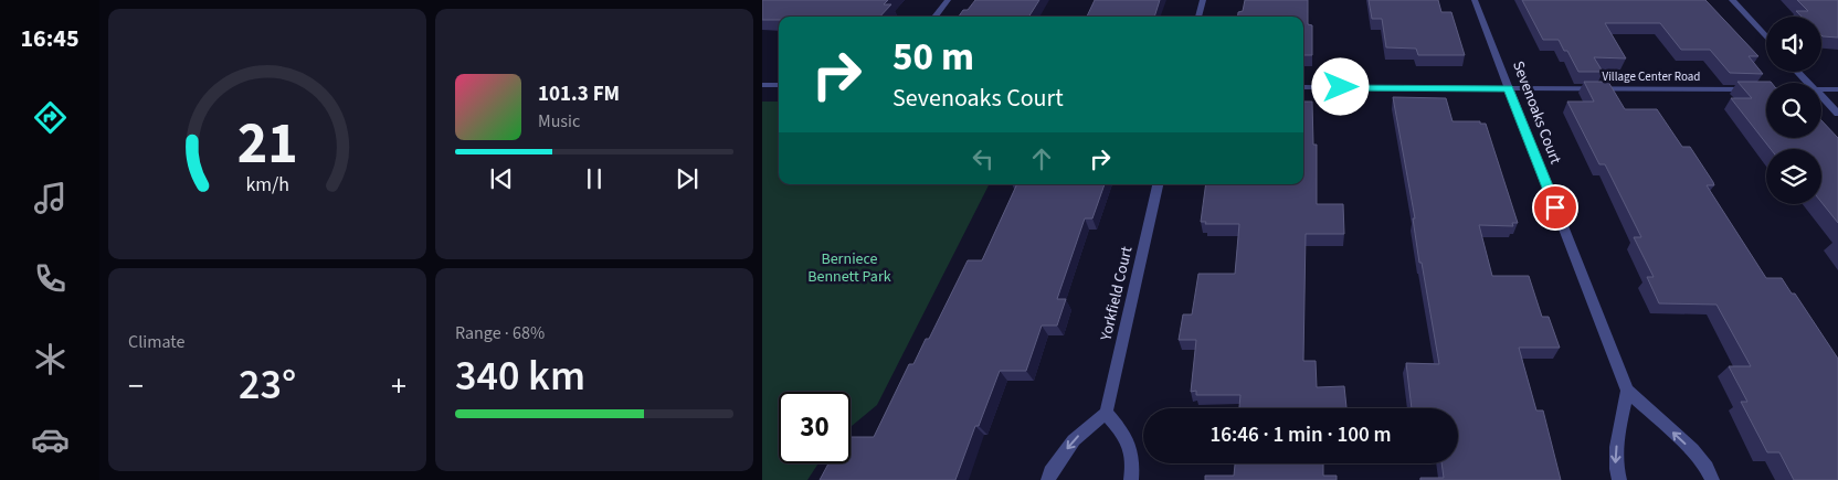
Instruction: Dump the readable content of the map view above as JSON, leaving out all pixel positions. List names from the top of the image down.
{
  "streets": {
    "street": ["Village Center Road", "Sevenoaks Court", "Yorkfield Court"]
  },
  "crossings": [
    ["Village Center Road", "Sevenoaks Court"]
  ],
  "parks": ["Berniece Bennett Park"],
  "page": {
    "tabs": "16:45",
    "turn": ["50 m", "Sevenoaks Court"],
    "song": ["101.3 FM", "Music"],
    "tile": [
      "Climate",
      ["Range · 68%", "340 km"]
    ],
    "heat": ["−", "23°", "+"],
    "limit": "30",
    "trip": "16:46 · 1 min · 100 m",
    "gauge": ["21", "km/h"]
  }
}
